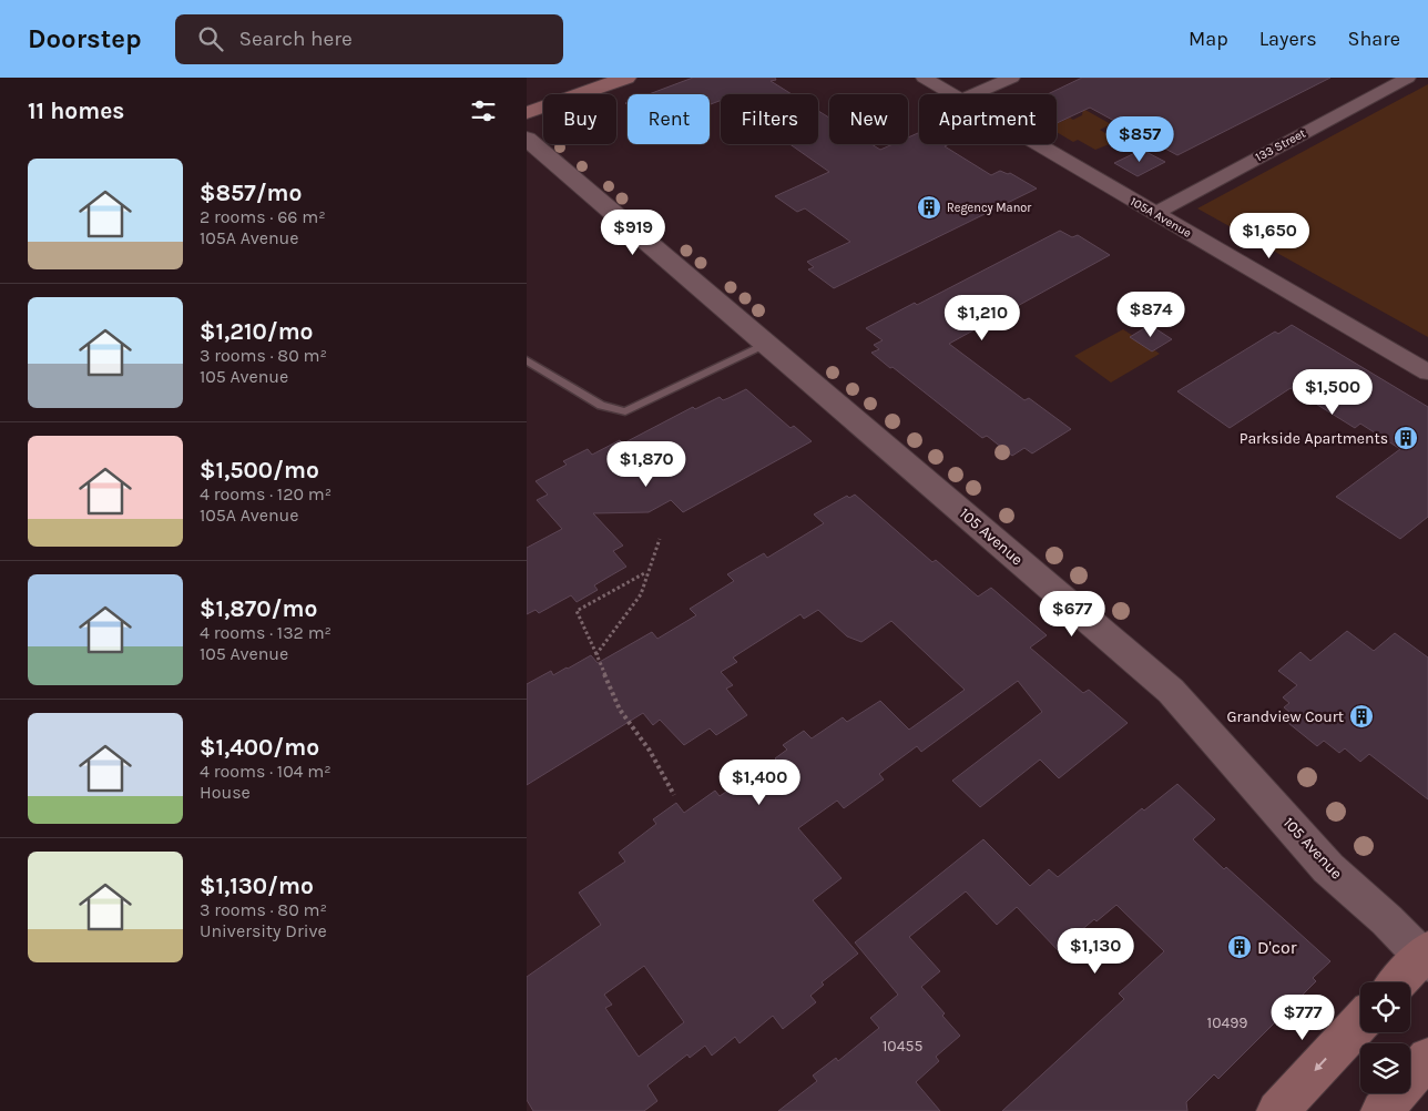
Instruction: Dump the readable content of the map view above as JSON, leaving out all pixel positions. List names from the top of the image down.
{
  "streets": {
    "street": ["133 Street", "105A Avenue", "105 Avenue"]
  },
  "crossings": [
    ["133 Street", "105A Avenue"]
  ],
  "places": {
    "building": [
      "Regency Manor",
      "Parkside Apartments",
      "Grandview Court",
      "D'cor"
    ]
  },
  "house_numbers": ["10499", "10455"],
  "page": {
    "header": "Doorstep",
    "search": "Search here",
    "nav": ["Map", "Layers", "Share"],
    "heading": "11 homes",
    "chip": [
      "Buy",
      "Rent",
      "Filters",
      "New",
      "Apartment"
    ],
    "price": [
      "$857",
      "$919",
      "$1,650",
      "$874",
      "$1,210",
      "$1,500",
      "$1,870",
      "$677",
      "$1,400",
      "$1,130",
      "$777"
    ],
    "list": [
      {
        "name": "$857/mo",
        "note": "2 rooms · 66 m² · 105A Avenue"
      },
      {
        "name": "$1,210/mo",
        "note": "3 rooms · 80 m² · 105 Avenue"
      },
      {
        "name": "$1,500/mo",
        "note": "4 rooms · 120 m² · 105A Avenue"
      },
      {
        "name": "$1,870/mo",
        "note": "4 rooms · 132 m² · 105 Avenue"
      },
      {
        "name": "$1,400/mo",
        "note": "4 rooms · 104 m² · House"
      },
      {
        "name": "$1,130/mo",
        "note": "3 rooms · 80 m² · University Drive"
      }
    ]
  }
}
